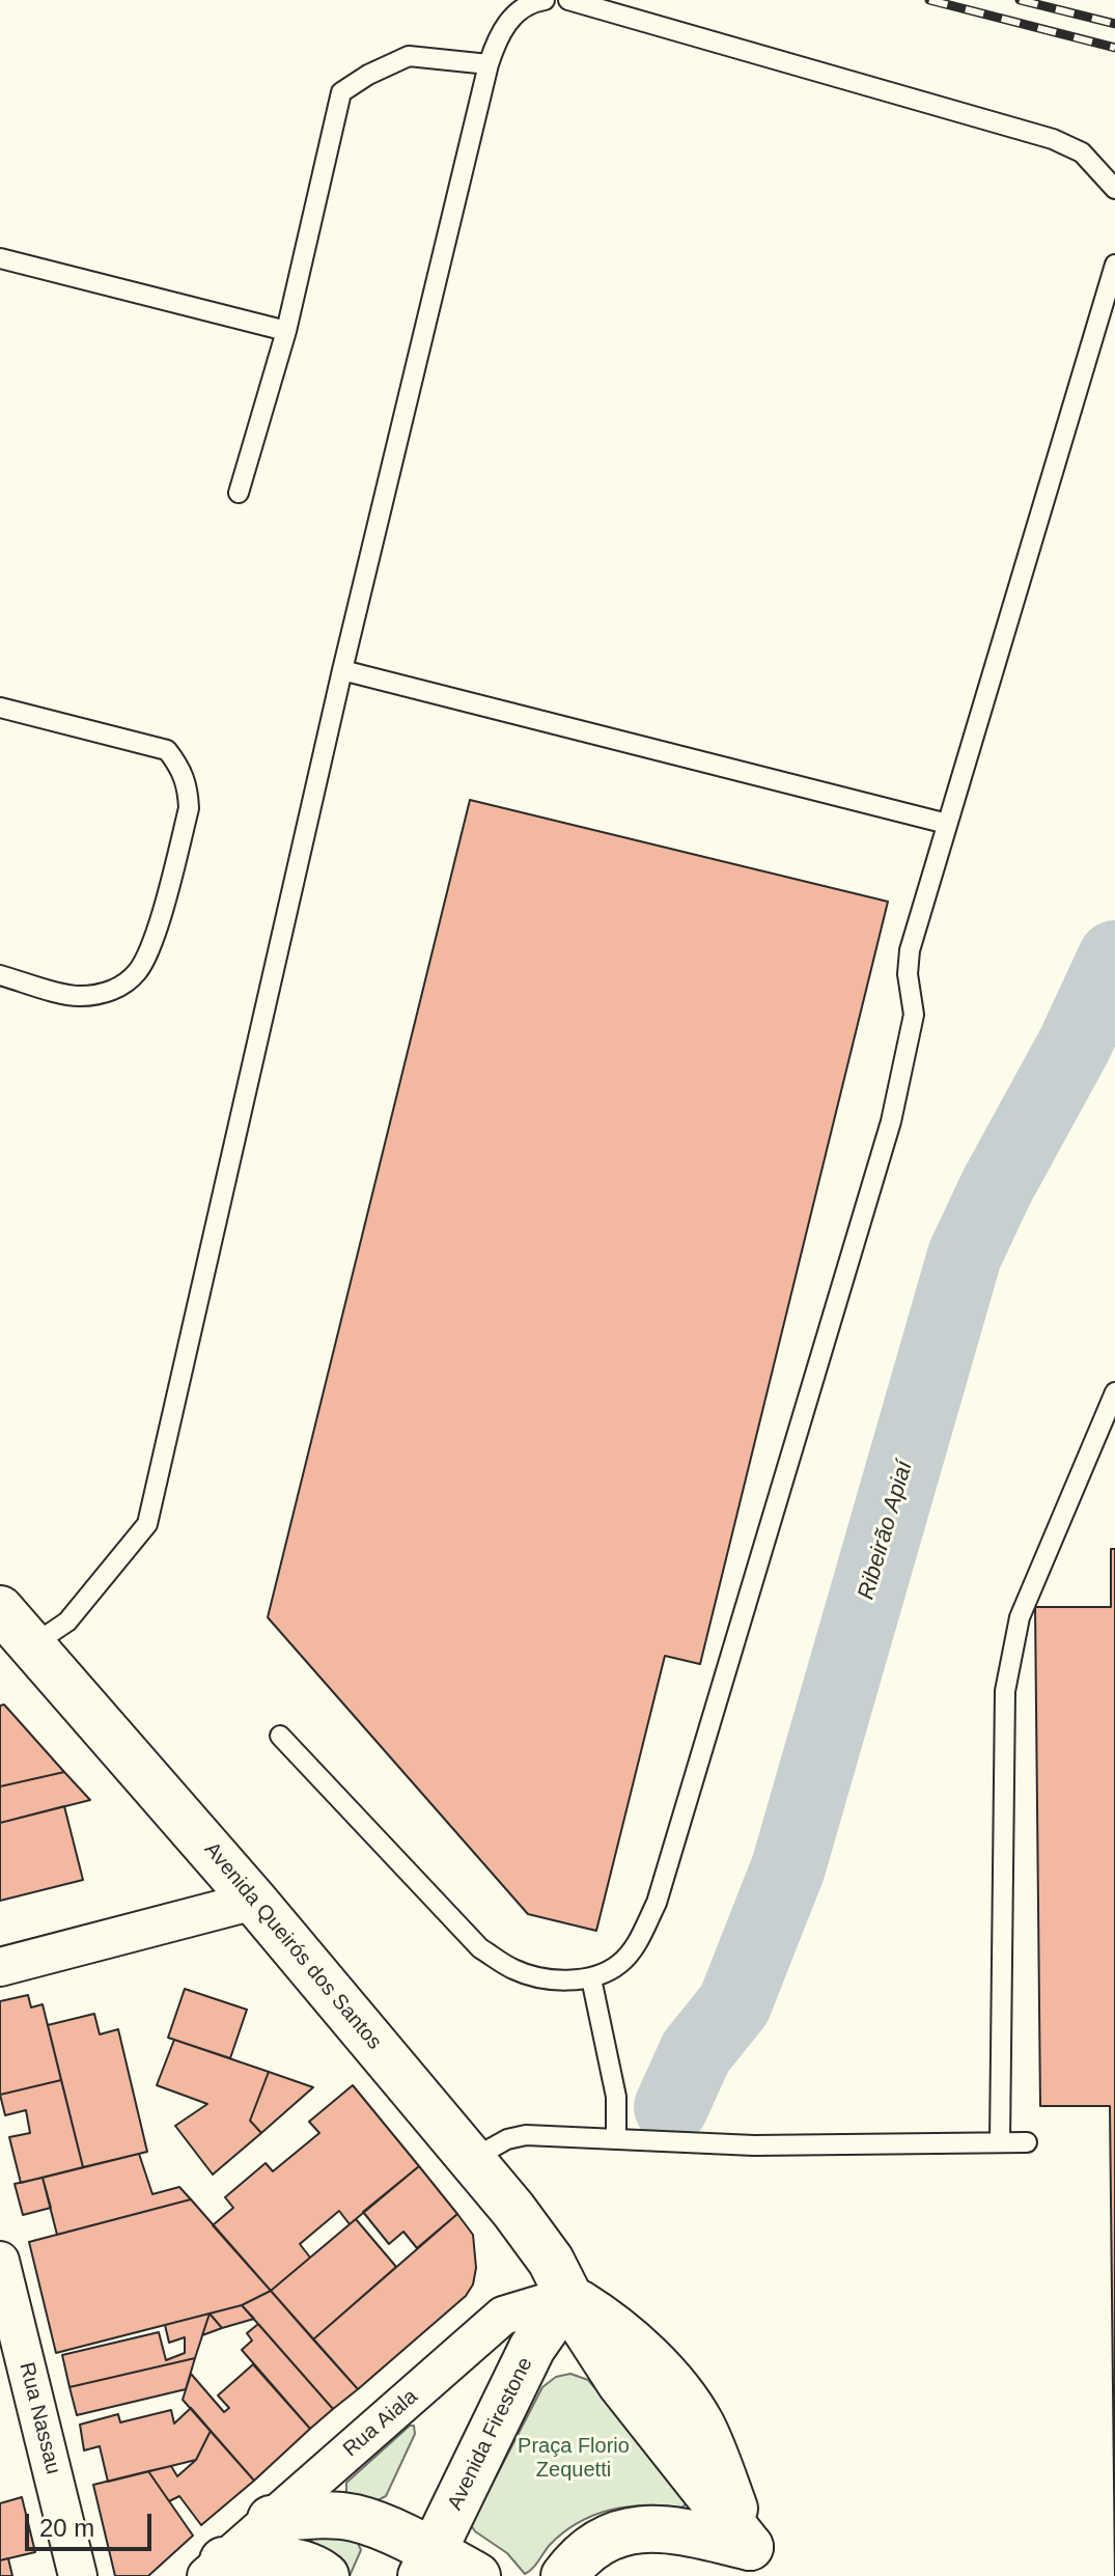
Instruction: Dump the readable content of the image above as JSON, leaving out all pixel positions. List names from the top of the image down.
{
  "streets": {
    "main road": ["Avenida Queirós dos Santos", "Avenida Firestone"],
    "street": ["Rua Nassau", "Rua Aiala"]
  },
  "crossings": [
    ["Avenida Queirós dos Santos", "Rua Aiala"],
    ["Avenida Queirós dos Santos", "Avenida Firestone"],
    ["Rua Aiala", "Avenida Firestone"]
  ],
  "water": ["Ribeirão Apiaí"],
  "parks": ["Praça Florio Zequetti"],
  "scale_bar": "20 m"
}
